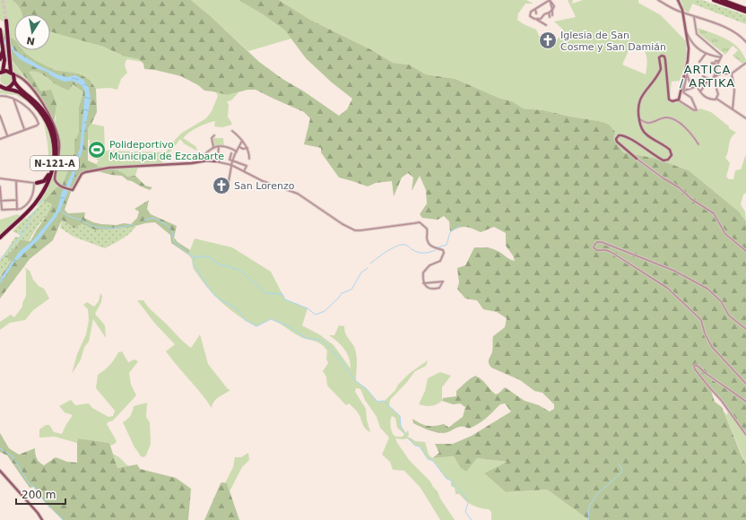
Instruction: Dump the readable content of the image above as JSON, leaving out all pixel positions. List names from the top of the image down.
{
  "streets": {
    "highway": ["N-121-A"]
  },
  "districts": ["ARTICA / ARTIKA"],
  "places": {
    "church": ["Iglesia de San Cosme y San Damián", "San Lorenzo"],
    "sports": ["Polideportivo Municipal de Ezcabarte"]
  },
  "scale_bar": "200 m",
  "north": "bottom"
}
